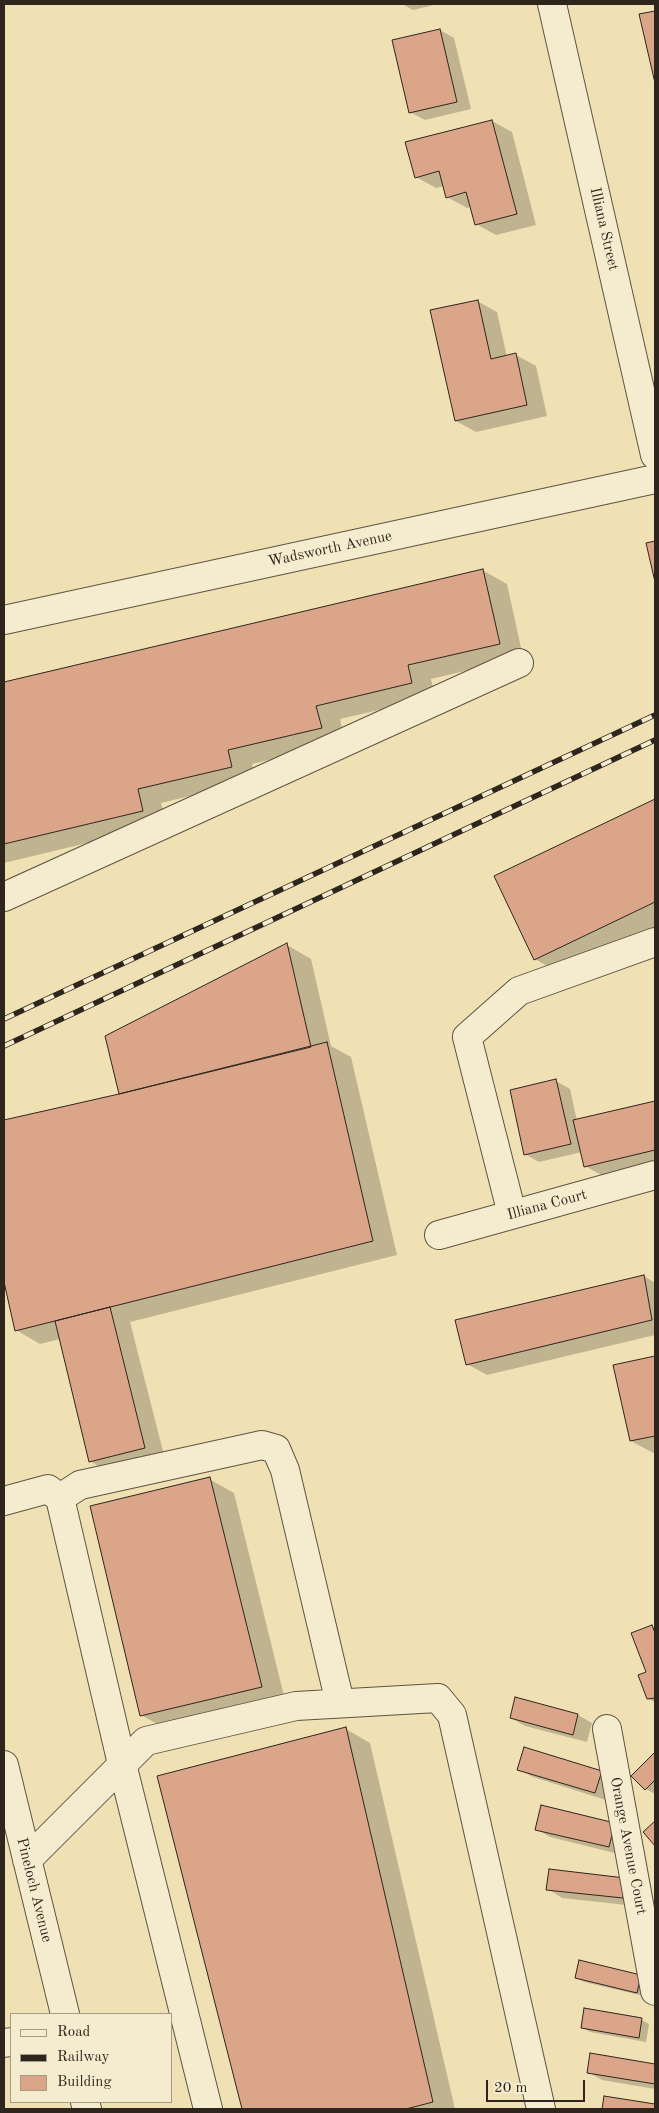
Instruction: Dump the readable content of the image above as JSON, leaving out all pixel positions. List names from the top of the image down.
{
  "streets": {
    "street": [
      "Illiana Street",
      "Wadsworth Avenue",
      "Illiana Court",
      "Orange Avenue Court",
      "Pineloch Avenue"
    ]
  },
  "legend": ["Road", "Railway", "Building"],
  "scale_bar": "20 m"
}
